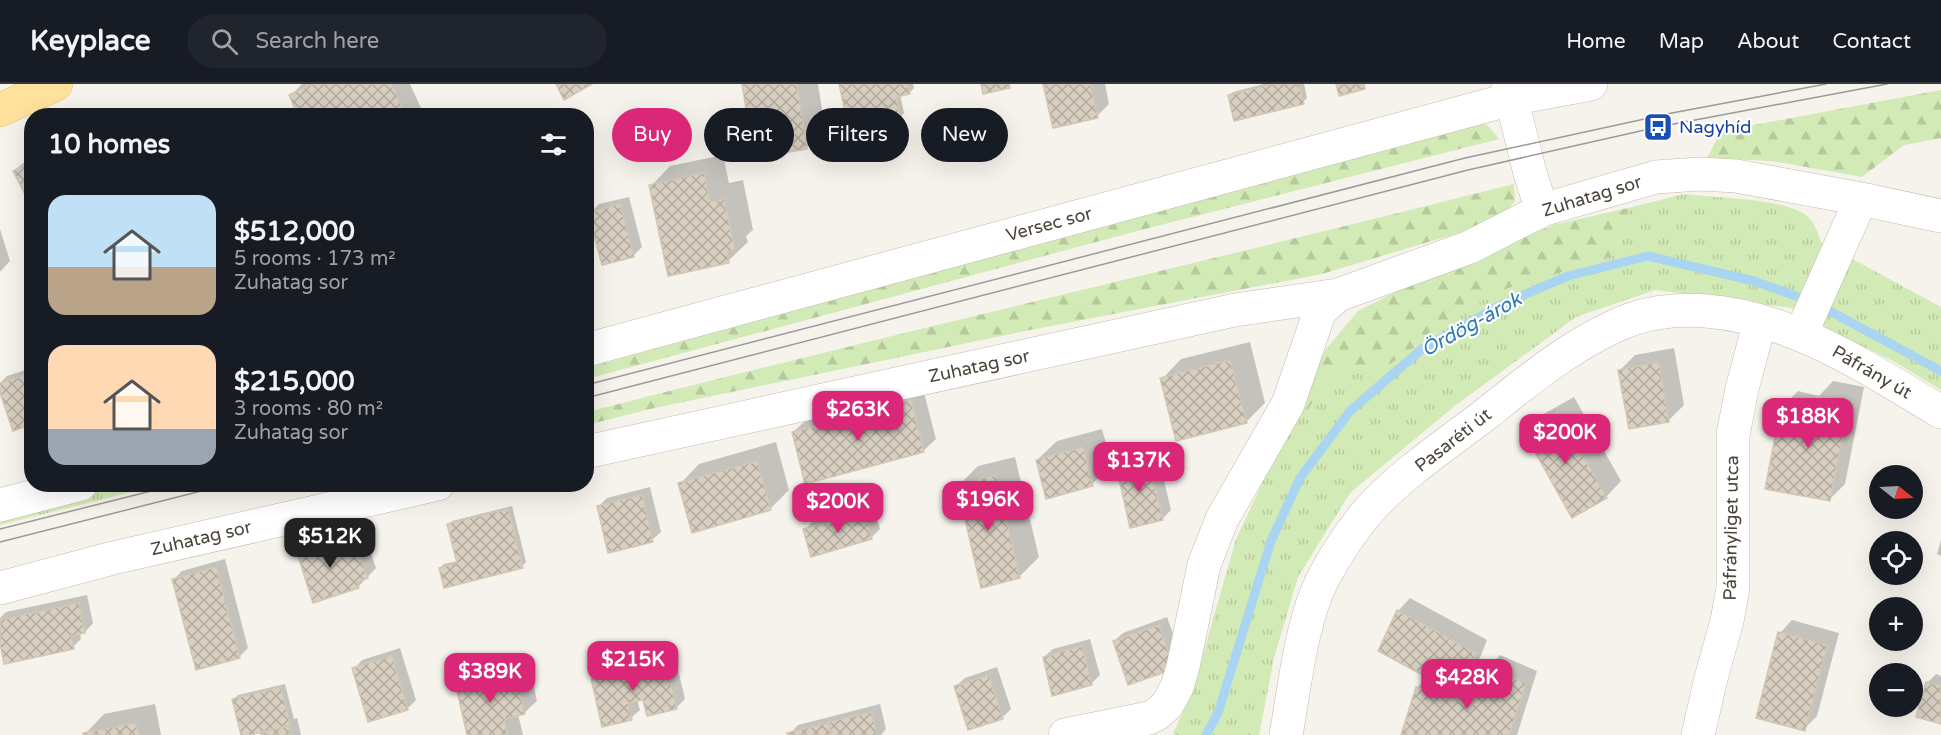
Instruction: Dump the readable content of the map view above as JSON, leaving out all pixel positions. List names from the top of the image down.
{
  "streets": {
    "street": [
      "Zuhatag sor",
      "Versec sor",
      "Páfrány út",
      "Pasaréti út",
      "Páfrányliget utca"
    ]
  },
  "crossings": [
    ["Páfrány út", "Pasaréti út"],
    ["Pasaréti út", "Páfrányliget utca"]
  ],
  "water": ["Ördög-árok"],
  "places": {
    "bus stop": ["Nagyhíd"]
  },
  "north": "right",
  "page": {
    "header": "Keyplace",
    "search": "Search here",
    "nav": [
      "Home",
      "Map",
      "About",
      "Contact"
    ],
    "chip": [
      "Buy",
      "Rent",
      "Filters",
      "New"
    ],
    "heading": "10 homes",
    "list": [
      {
        "name": "$512,000",
        "note": "5 rooms · 173 m² · Zuhatag sor"
      },
      {
        "name": "$215,000",
        "note": "3 rooms · 80 m² · Zuhatag sor"
      }
    ],
    "price": [
      "$263K",
      "$188K",
      "$200K",
      "$137K",
      "$196K",
      "$200K",
      "$512K",
      "$215K",
      "$389K",
      "$428K"
    ],
    "map_buttons": ["+", "−"]
  }
}
